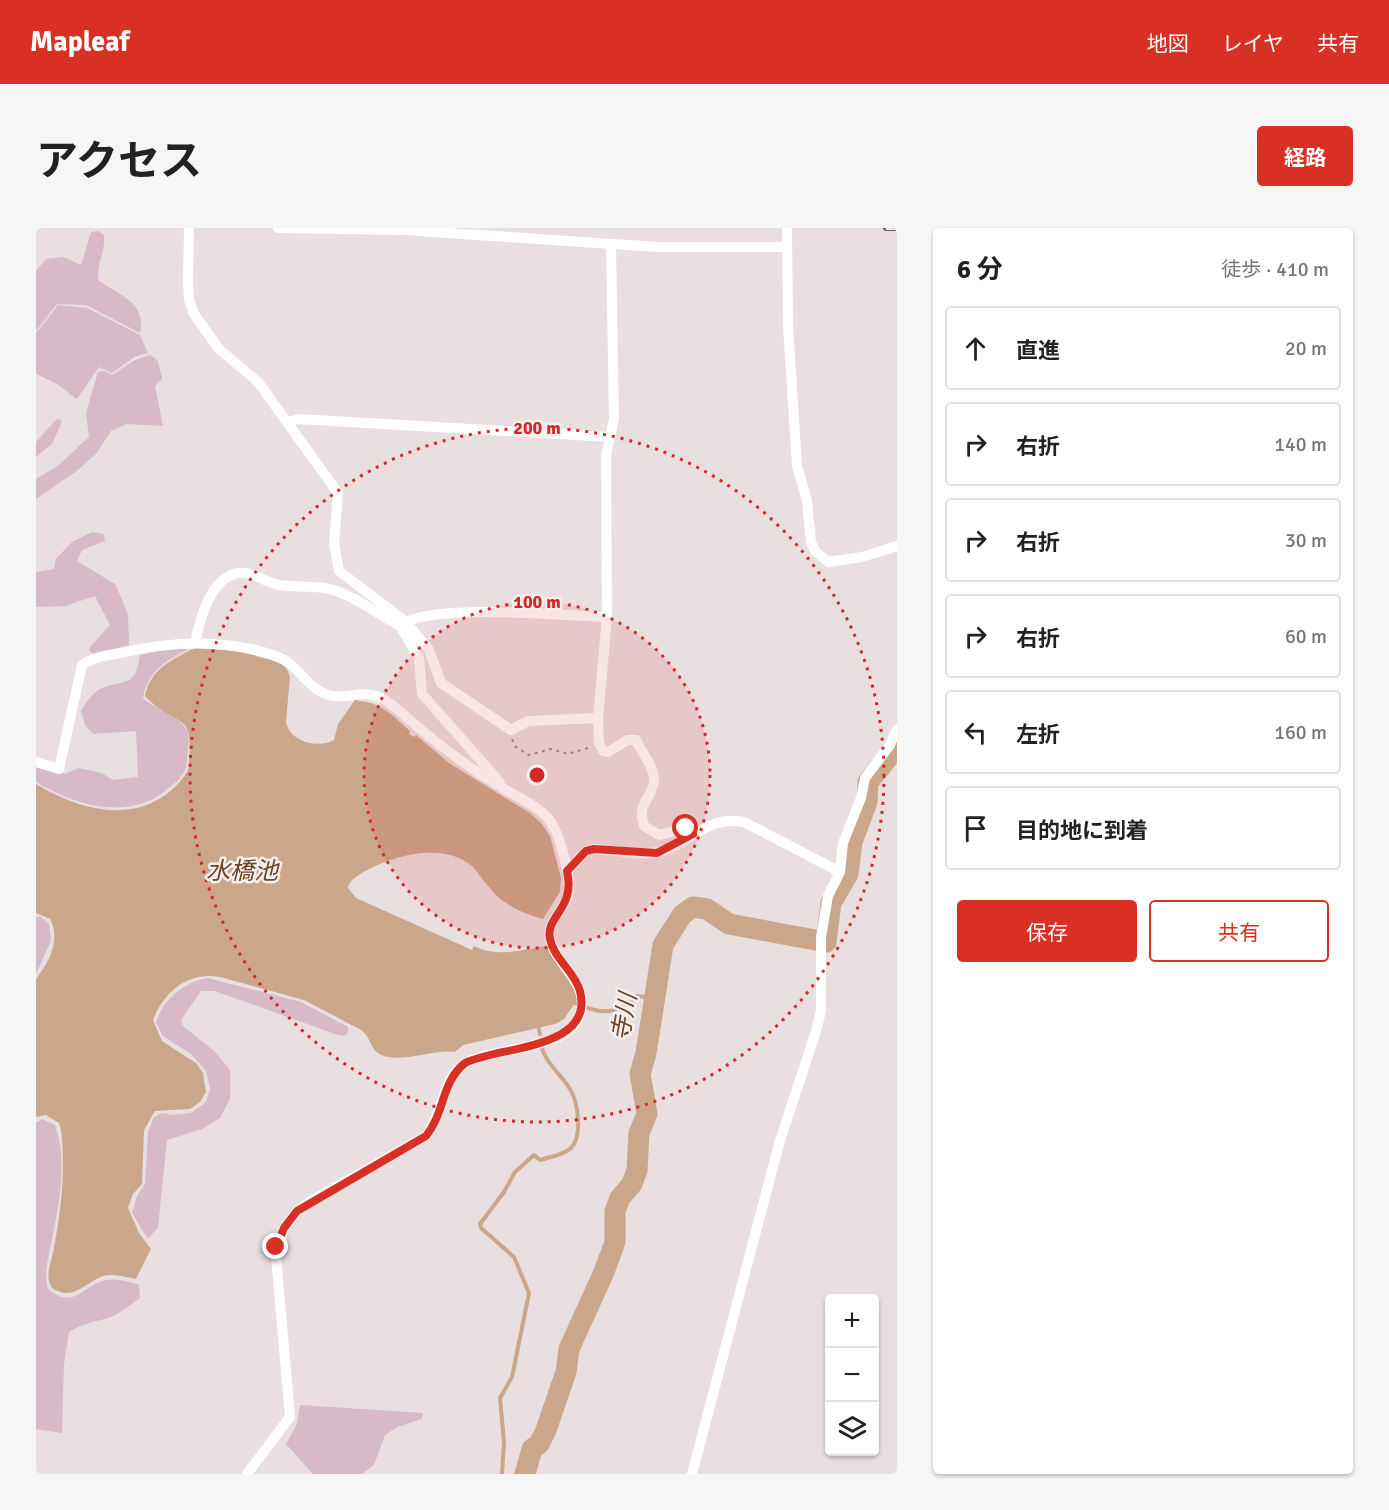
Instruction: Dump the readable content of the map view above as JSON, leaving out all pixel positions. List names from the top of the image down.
{
  "water": ["水橋池", "寺川"],
  "page": {
    "header": "Mapleaf",
    "nav": ["地図", "レイヤ", "共有"],
    "title": "アクセス",
    "buttons": [
      "経路",
      ["保存", "共有"]
    ],
    "heading": ["6 分", "徒歩 · 410 m"],
    "list": [
      ["直進", "20 m"],
      ["右折", "140 m"],
      ["右折", "30 m"],
      ["右折", "60 m"],
      ["左折", "160 m"],
      "目的地に到着"
    ],
    "map_buttons": ["+", "−"]
  },
  "rings": ["200 m", "100 m"]
}
